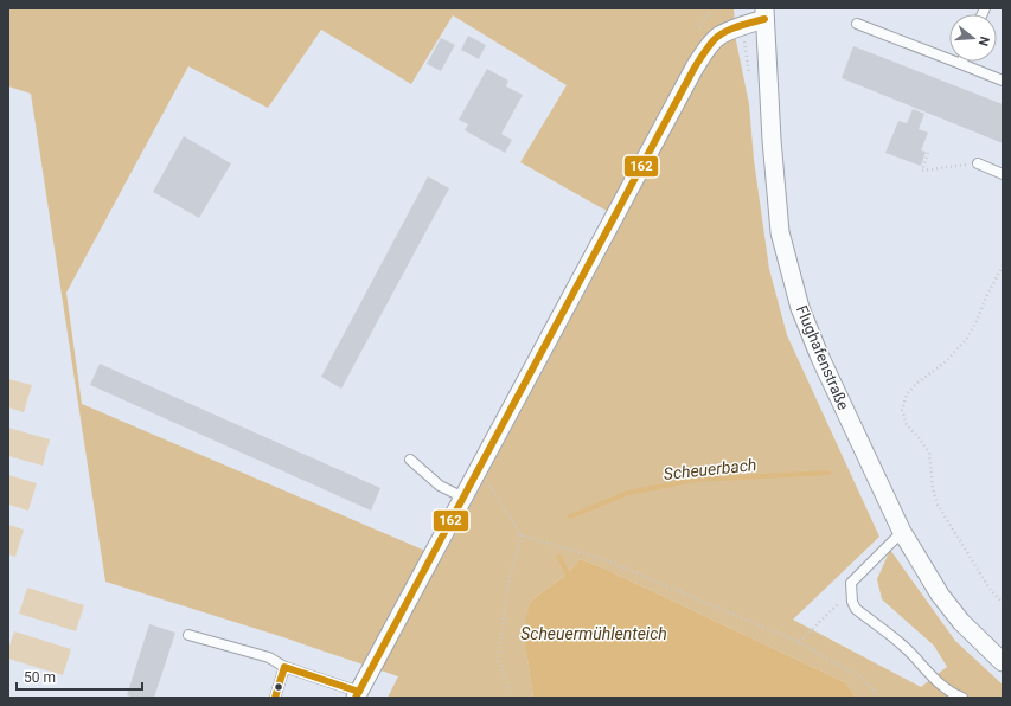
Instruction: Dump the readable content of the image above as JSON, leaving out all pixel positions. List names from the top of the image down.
{
  "streets": {
    "street": ["Flughafenstraße"]
  },
  "water": ["Scheuerbach", "Scheuermühlenteich"],
  "lines": ["transit line 162"],
  "scale_bar": "50 m",
  "north": "right"
}
